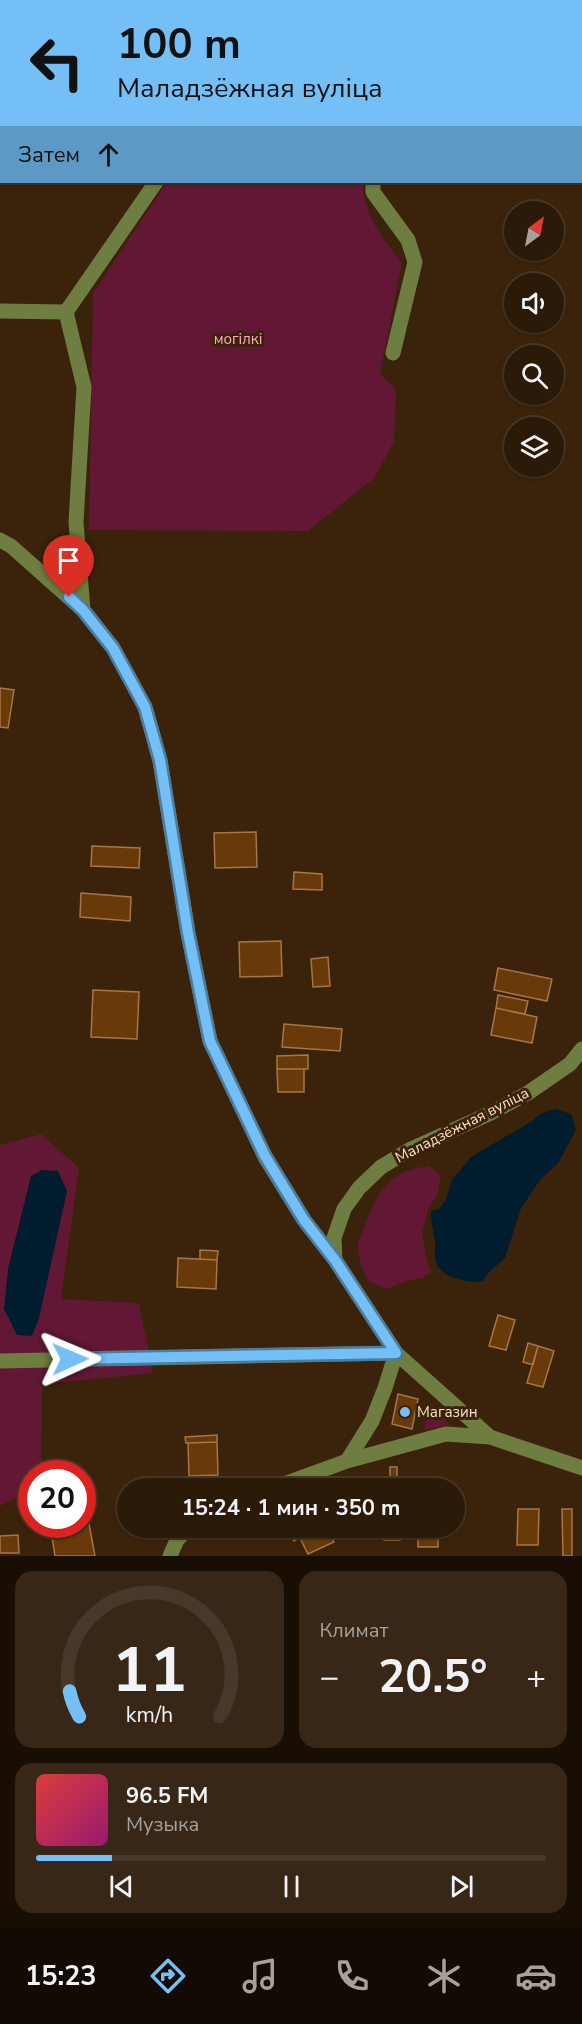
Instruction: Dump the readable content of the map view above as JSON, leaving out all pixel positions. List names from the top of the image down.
{
  "streets": {
    "street": ["Маладзёжная вуліца"]
  },
  "parks": ["могілкі"],
  "places": ["Магазин"],
  "north": "top right",
  "page": {
    "turn": ["100 m", "Маладзёжная вуліца"],
    "then": "Затем",
    "limit": "20",
    "trip": "15:24 · 1 мин · 350 m",
    "tile": "Климат",
    "heat": ["−", "20.5°", "+"],
    "song": ["96.5 FM", "Музыка"],
    "tabs": "15:23",
    "gauge": ["11", "km/h"]
  }
}
